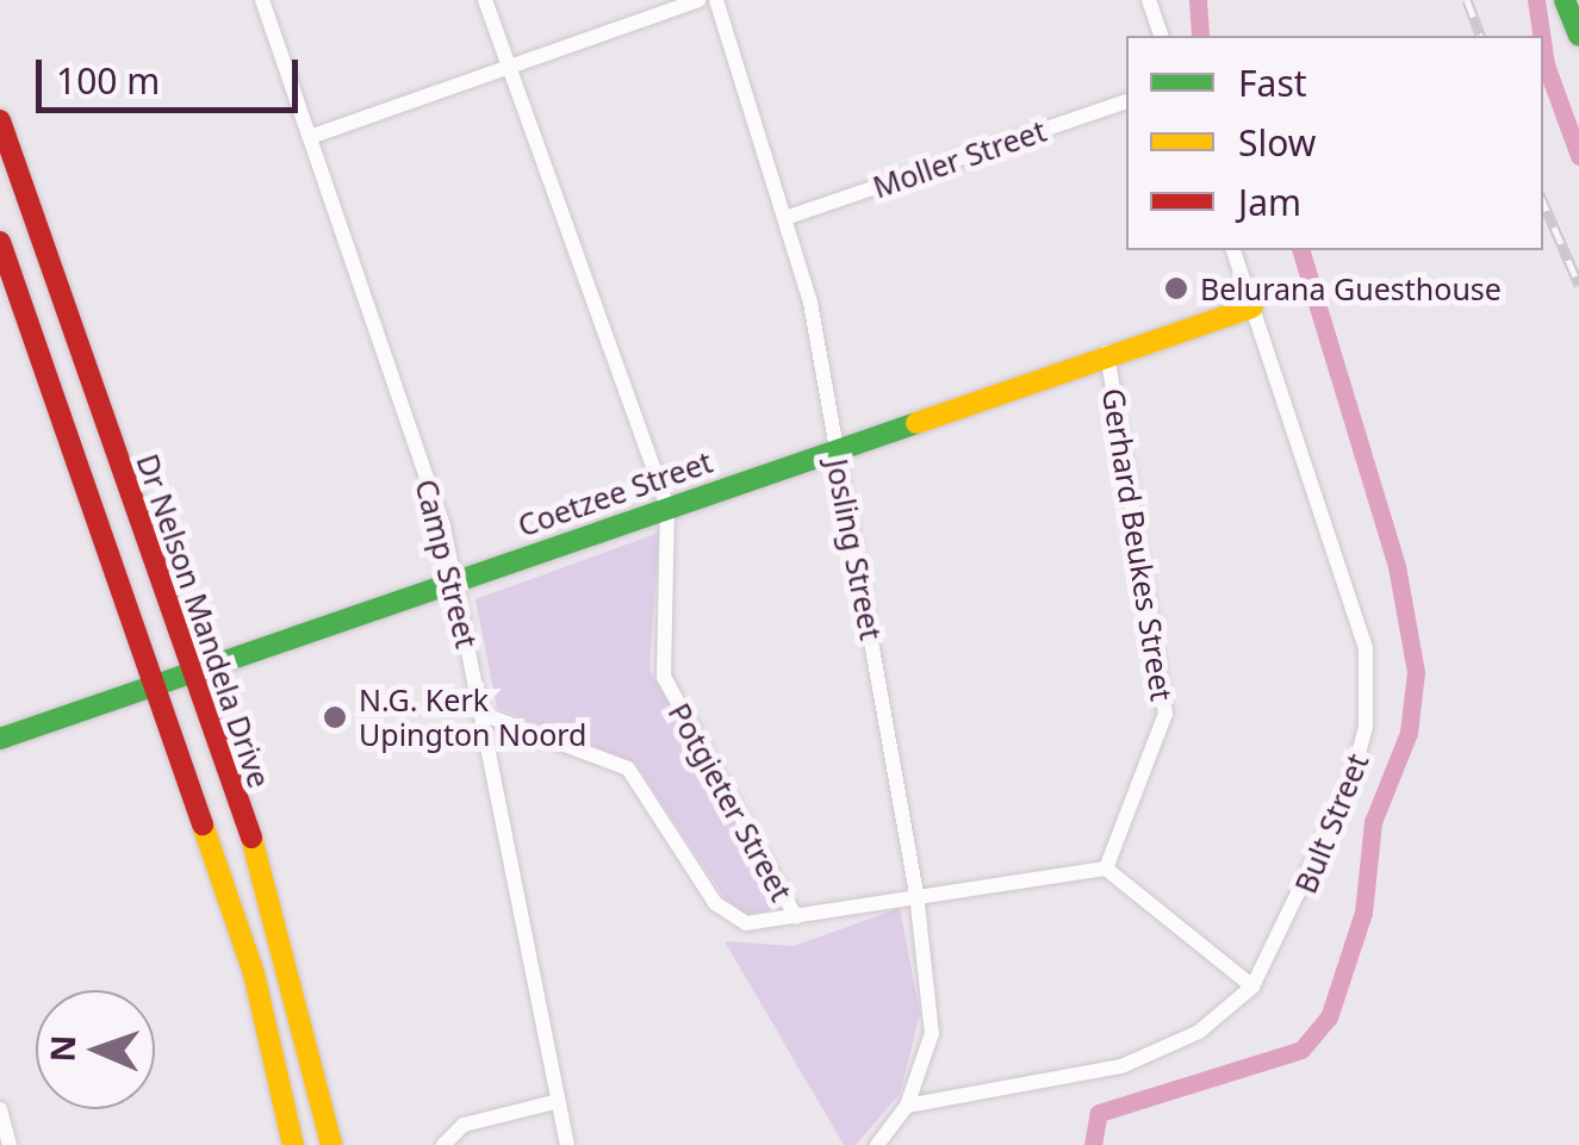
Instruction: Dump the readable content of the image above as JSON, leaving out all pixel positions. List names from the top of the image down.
{
  "streets": {
    "main road": ["Coetzee Street", "Dr Nelson Mandela Drive"],
    "street": [
      "Moller Street",
      "Gerhard Beukes Street",
      "Josling Street",
      "Camp Street",
      "Potgieter Street",
      "Bult Street"
    ]
  },
  "crossings": [
    ["Moller Street", "Josling Street"],
    ["Coetzee Street", "Gerhard Beukes Street"],
    ["Coetzee Street", "Josling Street"],
    ["Coetzee Street", "Camp Street"],
    ["Coetzee Street", "Dr Nelson Mandela Drive"],
    ["Coetzee Street", "Potgieter Street"],
    ["Coetzee Street", "Bult Street"],
    ["Gerhard Beukes Street", "Potgieter Street"],
    ["Josling Street", "Potgieter Street"],
    ["Josling Street", "Bult Street"]
  ],
  "places": ["Belurana Guesthouse", "N.G. Kerk Upington Noord"],
  "legend": ["Fast", "Slow", "Jam"],
  "scale_bar": "100 m",
  "north": "left"
}
